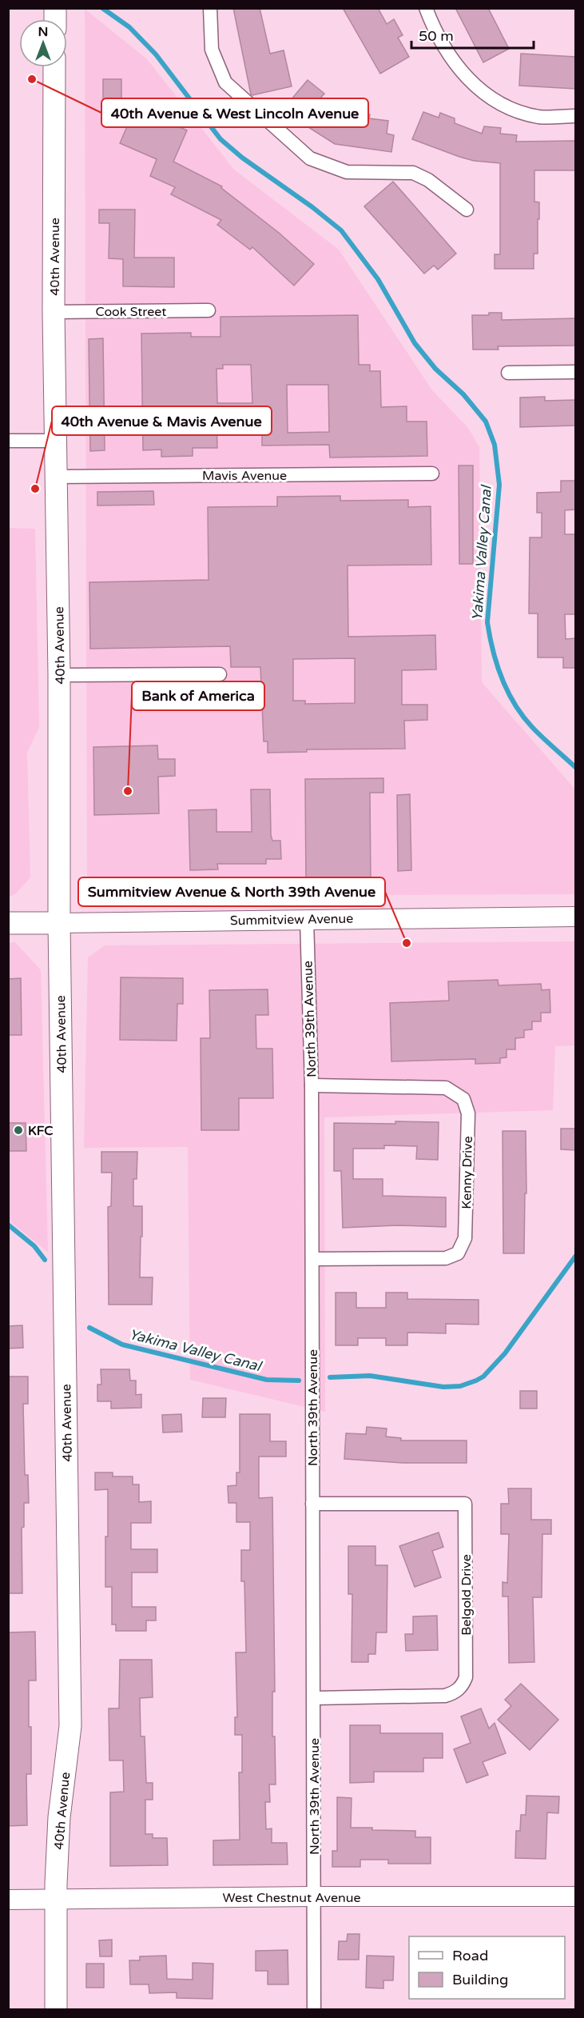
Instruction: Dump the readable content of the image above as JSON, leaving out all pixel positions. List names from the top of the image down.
{
  "streets": {
    "main road": ["40th Avenue", "Summitview Avenue"],
    "street": [
      "Cook Street",
      "Mavis Avenue",
      "North 39th Avenue",
      "Kenny Drive",
      "Belgold Drive",
      "West Chestnut Avenue"
    ]
  },
  "crossings": [
    ["40th Avenue", "Cook Street"],
    ["40th Avenue", "Mavis Avenue"],
    ["40th Avenue", "Summitview Avenue"],
    ["40th Avenue", "West Chestnut Avenue"],
    ["Summitview Avenue", "North 39th Avenue"],
    ["North 39th Avenue", "Kenny Drive"],
    ["North 39th Avenue", "Belgold Drive"],
    ["North 39th Avenue", "West Chestnut Avenue"]
  ],
  "water": ["Yakima Valley Canal"],
  "places": [
    "40th Avenue & West Lincoln Avenue",
    "40th Avenue & Mavis Avenue",
    "Bank of America",
    "Summitview Avenue & North 39th Avenue",
    "KFC"
  ],
  "legend": ["Road", "Building"],
  "scale_bar": "50 m",
  "north": "top"
}
